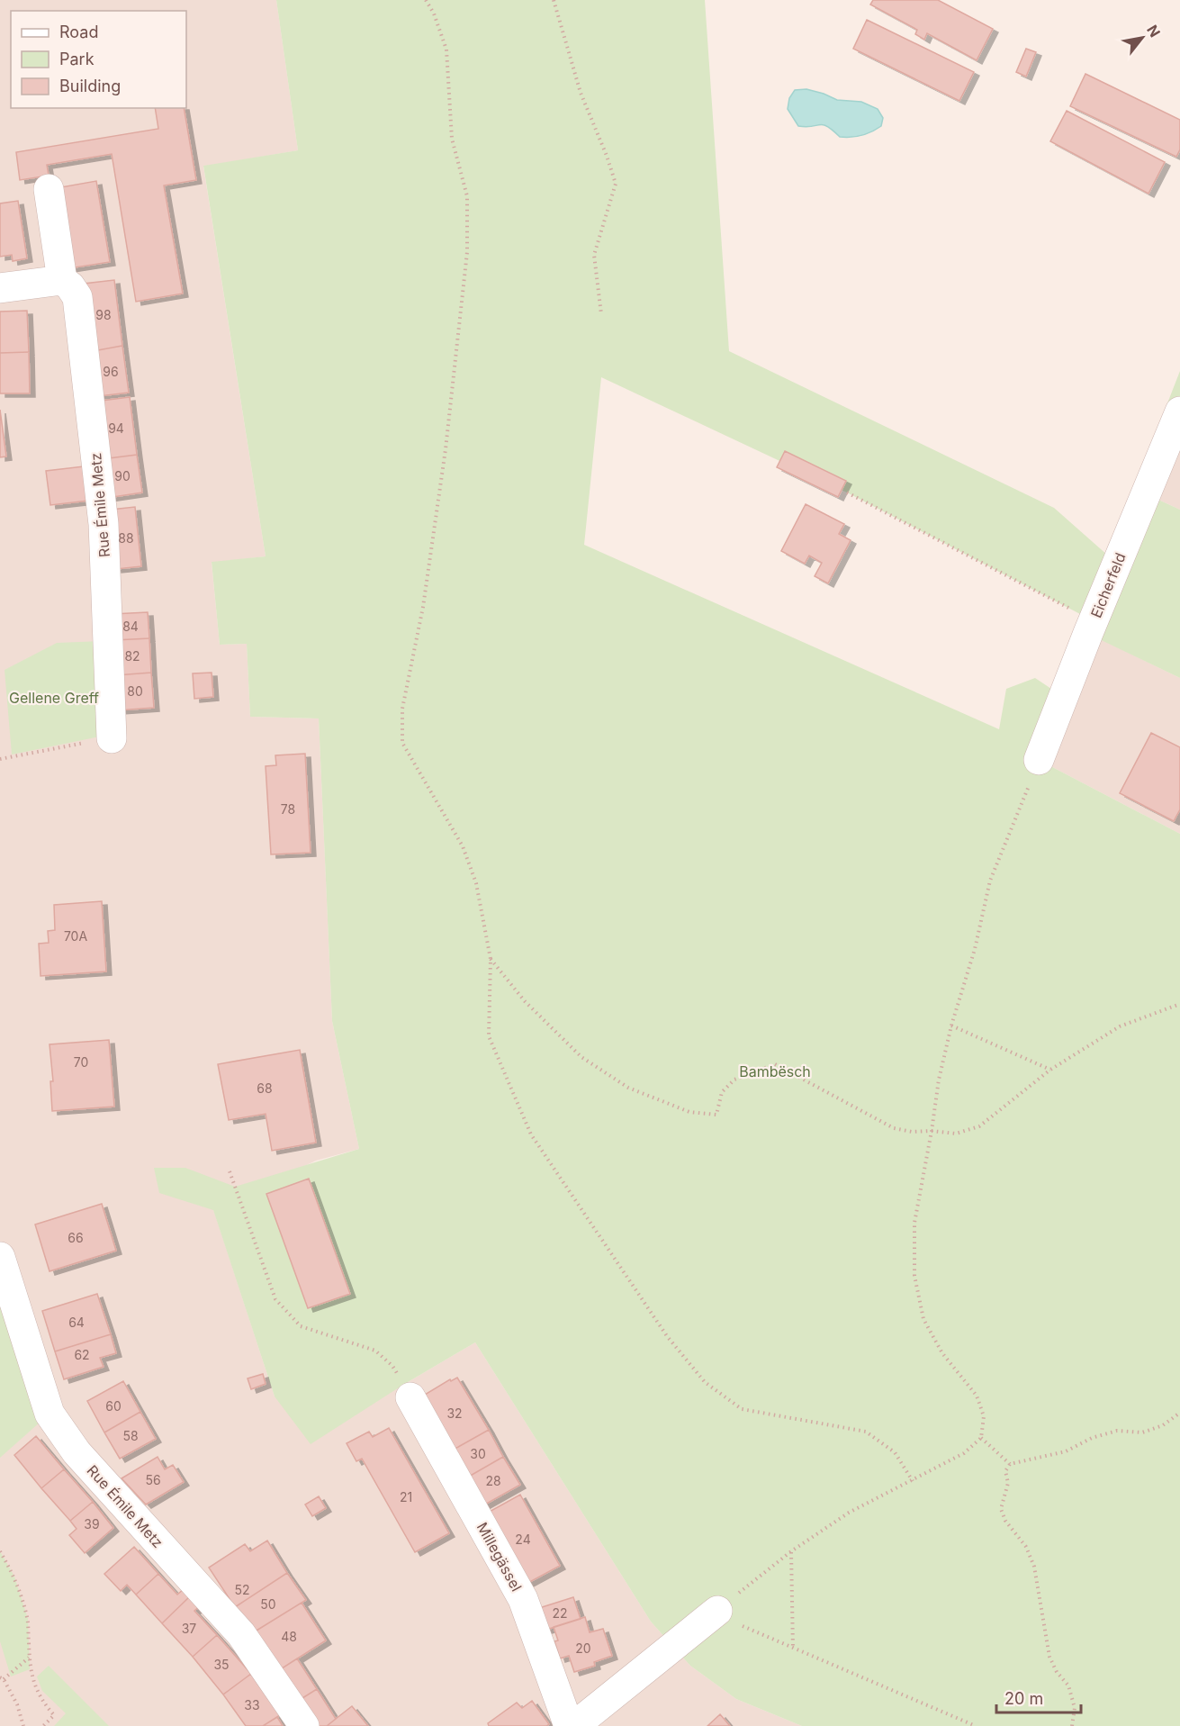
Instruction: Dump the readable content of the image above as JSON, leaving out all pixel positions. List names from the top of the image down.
{
  "streets": {
    "street": ["Rue Émile Metz", "Eicherfeld", "Millegässel"]
  },
  "parks": ["Gellene Greff", "Bambësch"],
  "house_numbers": [
    "98",
    "96",
    "94",
    "90",
    "88",
    "84",
    "82",
    "80",
    "78",
    "70A",
    "70",
    "68",
    "66",
    "64",
    "62",
    "60",
    "32",
    "58",
    "30",
    "56",
    "28",
    "21",
    "39",
    "24",
    "52",
    "50",
    "22",
    "37",
    "48",
    "20",
    "35",
    "33"
  ],
  "legend": ["Road", "Park", "Building"],
  "scale_bar": "20 m",
  "north": "top right"
}
